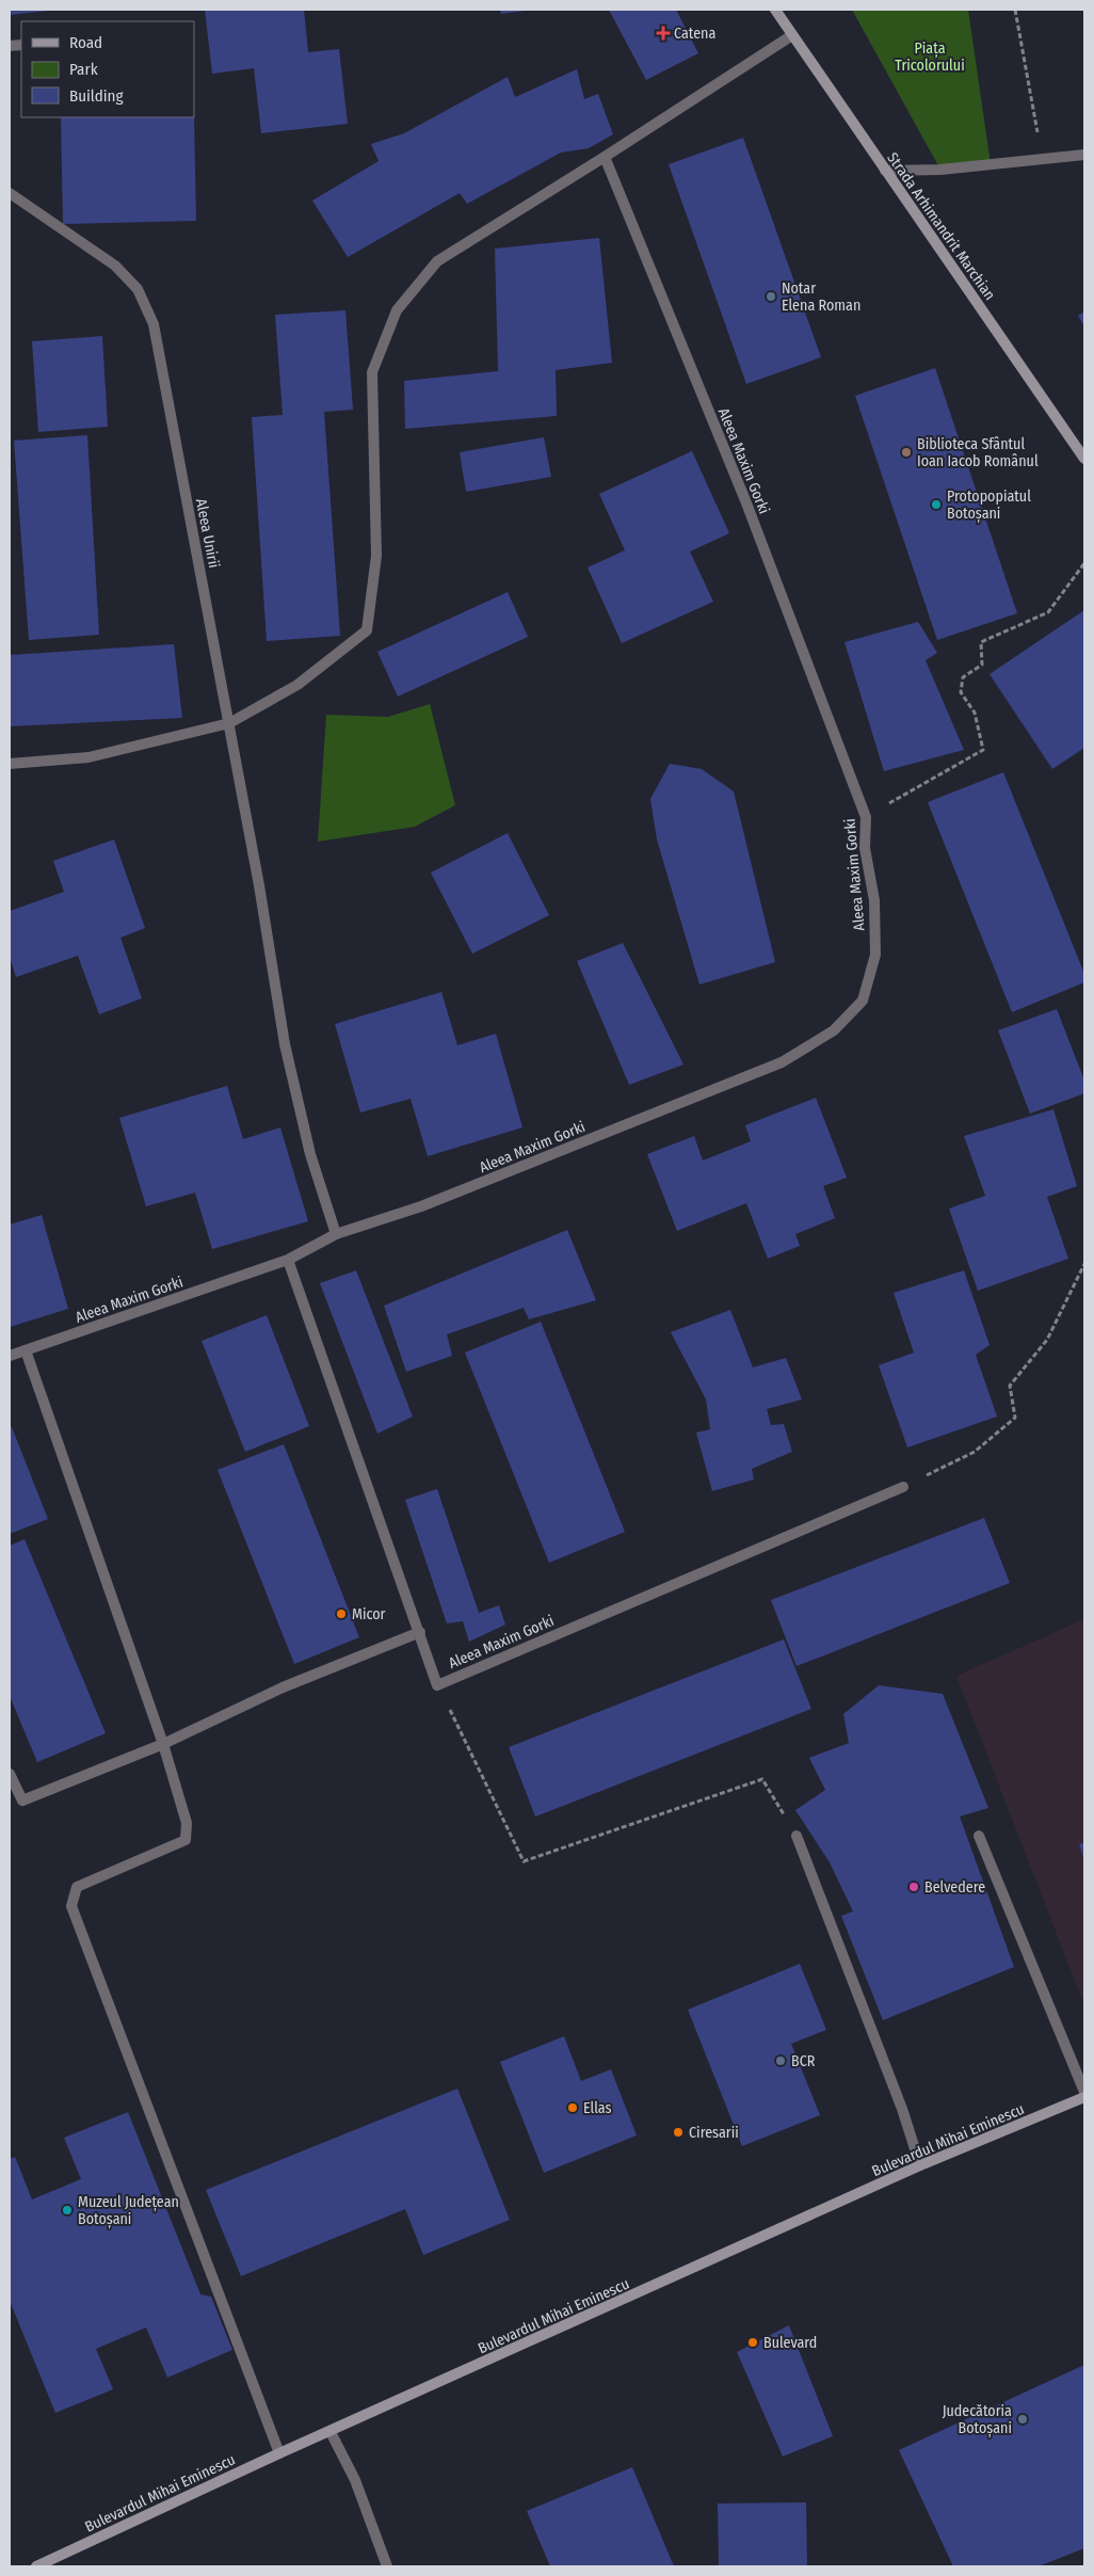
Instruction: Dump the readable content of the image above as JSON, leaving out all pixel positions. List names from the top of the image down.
{
  "streets": {
    "main road": ["Strada Arhimandrit Marchian", "Bulevardul Mihai Eminescu"],
    "street": ["Aleea Maxim Gorki", "Aleea Unirii"]
  },
  "crossings": [
    ["Aleea Maxim Gorki", "Aleea Unirii"]
  ],
  "parks": ["Piața Tricolorului"],
  "places": {
    "health": ["Catena"],
    "other": [
      "Notar Elena Roman",
      "Biblioteca Sfântul Ioan Iacob Românul",
      "Protopopiatul Botoșani",
      "Micor",
      "Belvedere",
      "BCR",
      "Ellas",
      "Ciresarii",
      "Muzeul Județean Botoșani",
      "Bulevard",
      "Judecătoria Botoșani"
    ]
  },
  "legend": ["Road", "Park", "Building"]
}
